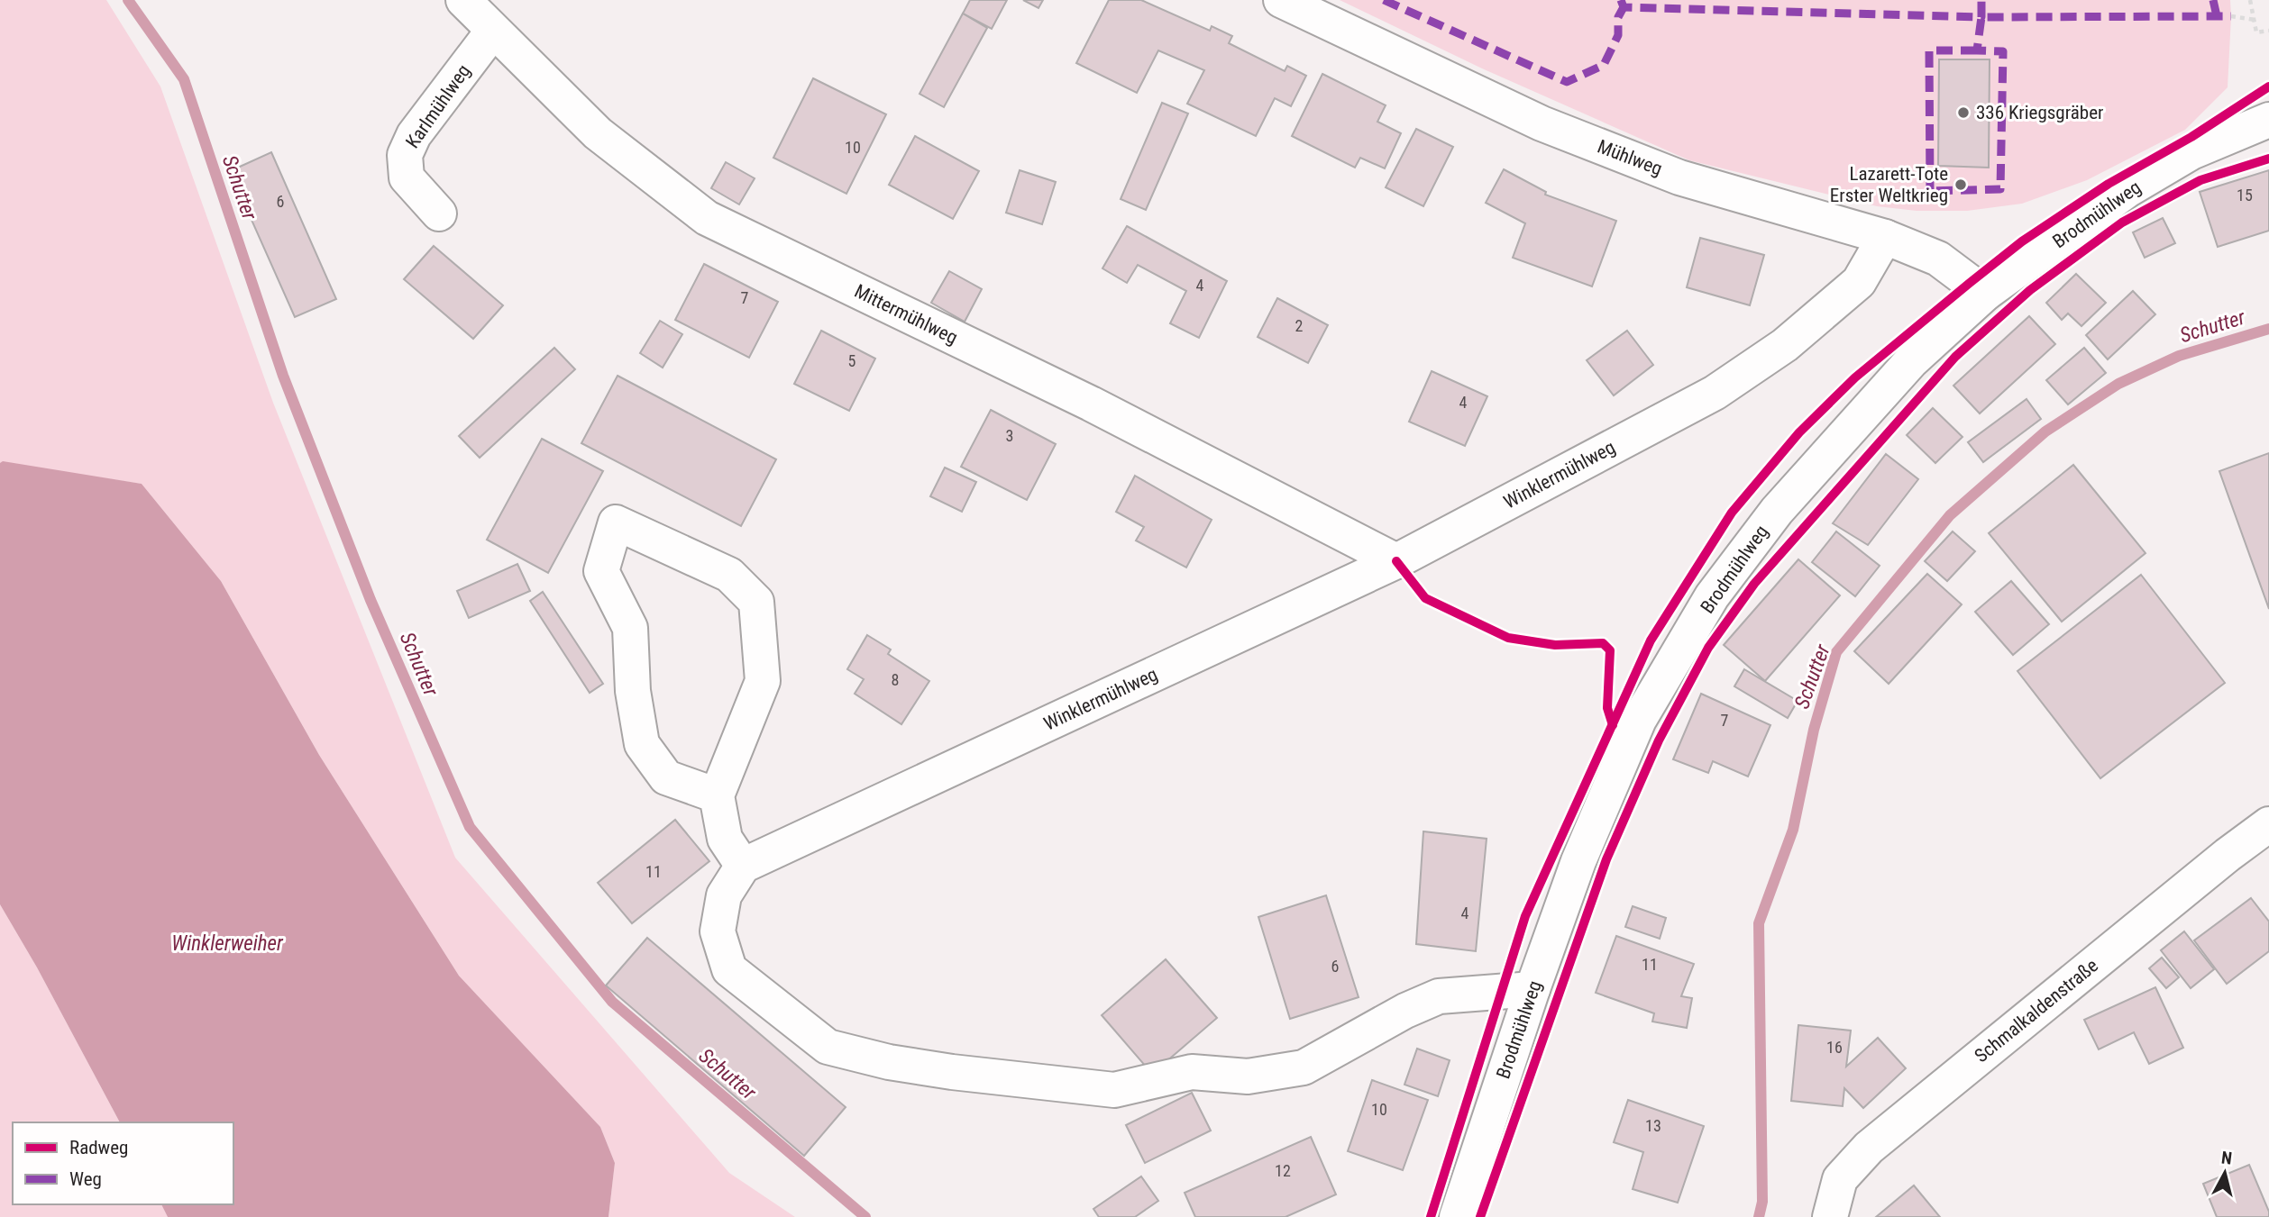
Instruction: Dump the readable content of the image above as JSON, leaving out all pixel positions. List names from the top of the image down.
{
  "streets": {
    "street": [
      "Karlmühlweg",
      "Mühlweg",
      "Brodmühlweg",
      "Mittermühlweg",
      "Winklermühlweg",
      "Schmalkaldenstraße"
    ]
  },
  "crossings": [
    ["Karlmühlweg", "Mittermühlweg"],
    ["Mühlweg", "Brodmühlweg"],
    ["Mühlweg", "Winklermühlweg"],
    ["Mittermühlweg", "Winklermühlweg"]
  ],
  "water": ["Schutter", "Winklerweiher"],
  "places": ["336 Kriegsgräber", "Lazarett-Tote Erster Weltkrieg"],
  "house_numbers": [
    "10",
    "15",
    "6",
    "4",
    "7",
    "2",
    "5",
    "4",
    "3",
    "8",
    "7",
    "11",
    "4",
    "11",
    "6",
    "16",
    "10",
    "13",
    "12"
  ],
  "legend": ["Radweg", "Weg"],
  "north": "top"
}
